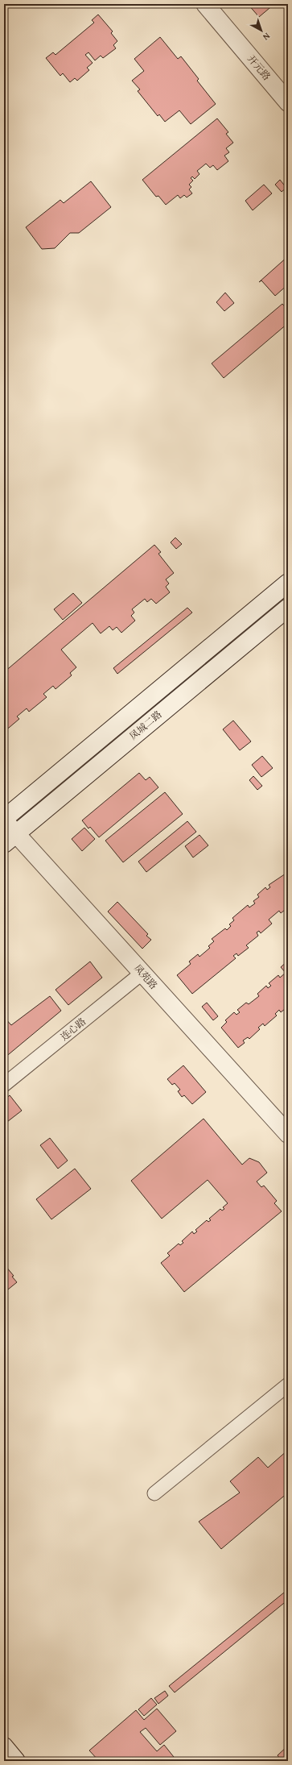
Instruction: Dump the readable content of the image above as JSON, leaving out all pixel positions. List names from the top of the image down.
{
  "streets": {
    "main road": ["开元路", "凤城二路", "凤苑路"],
    "street": ["连心路"]
  },
  "crossings": [
    ["凤城二路", "凤苑路"],
    ["凤苑路", "连心路"]
  ],
  "north": "bottom right"
}
